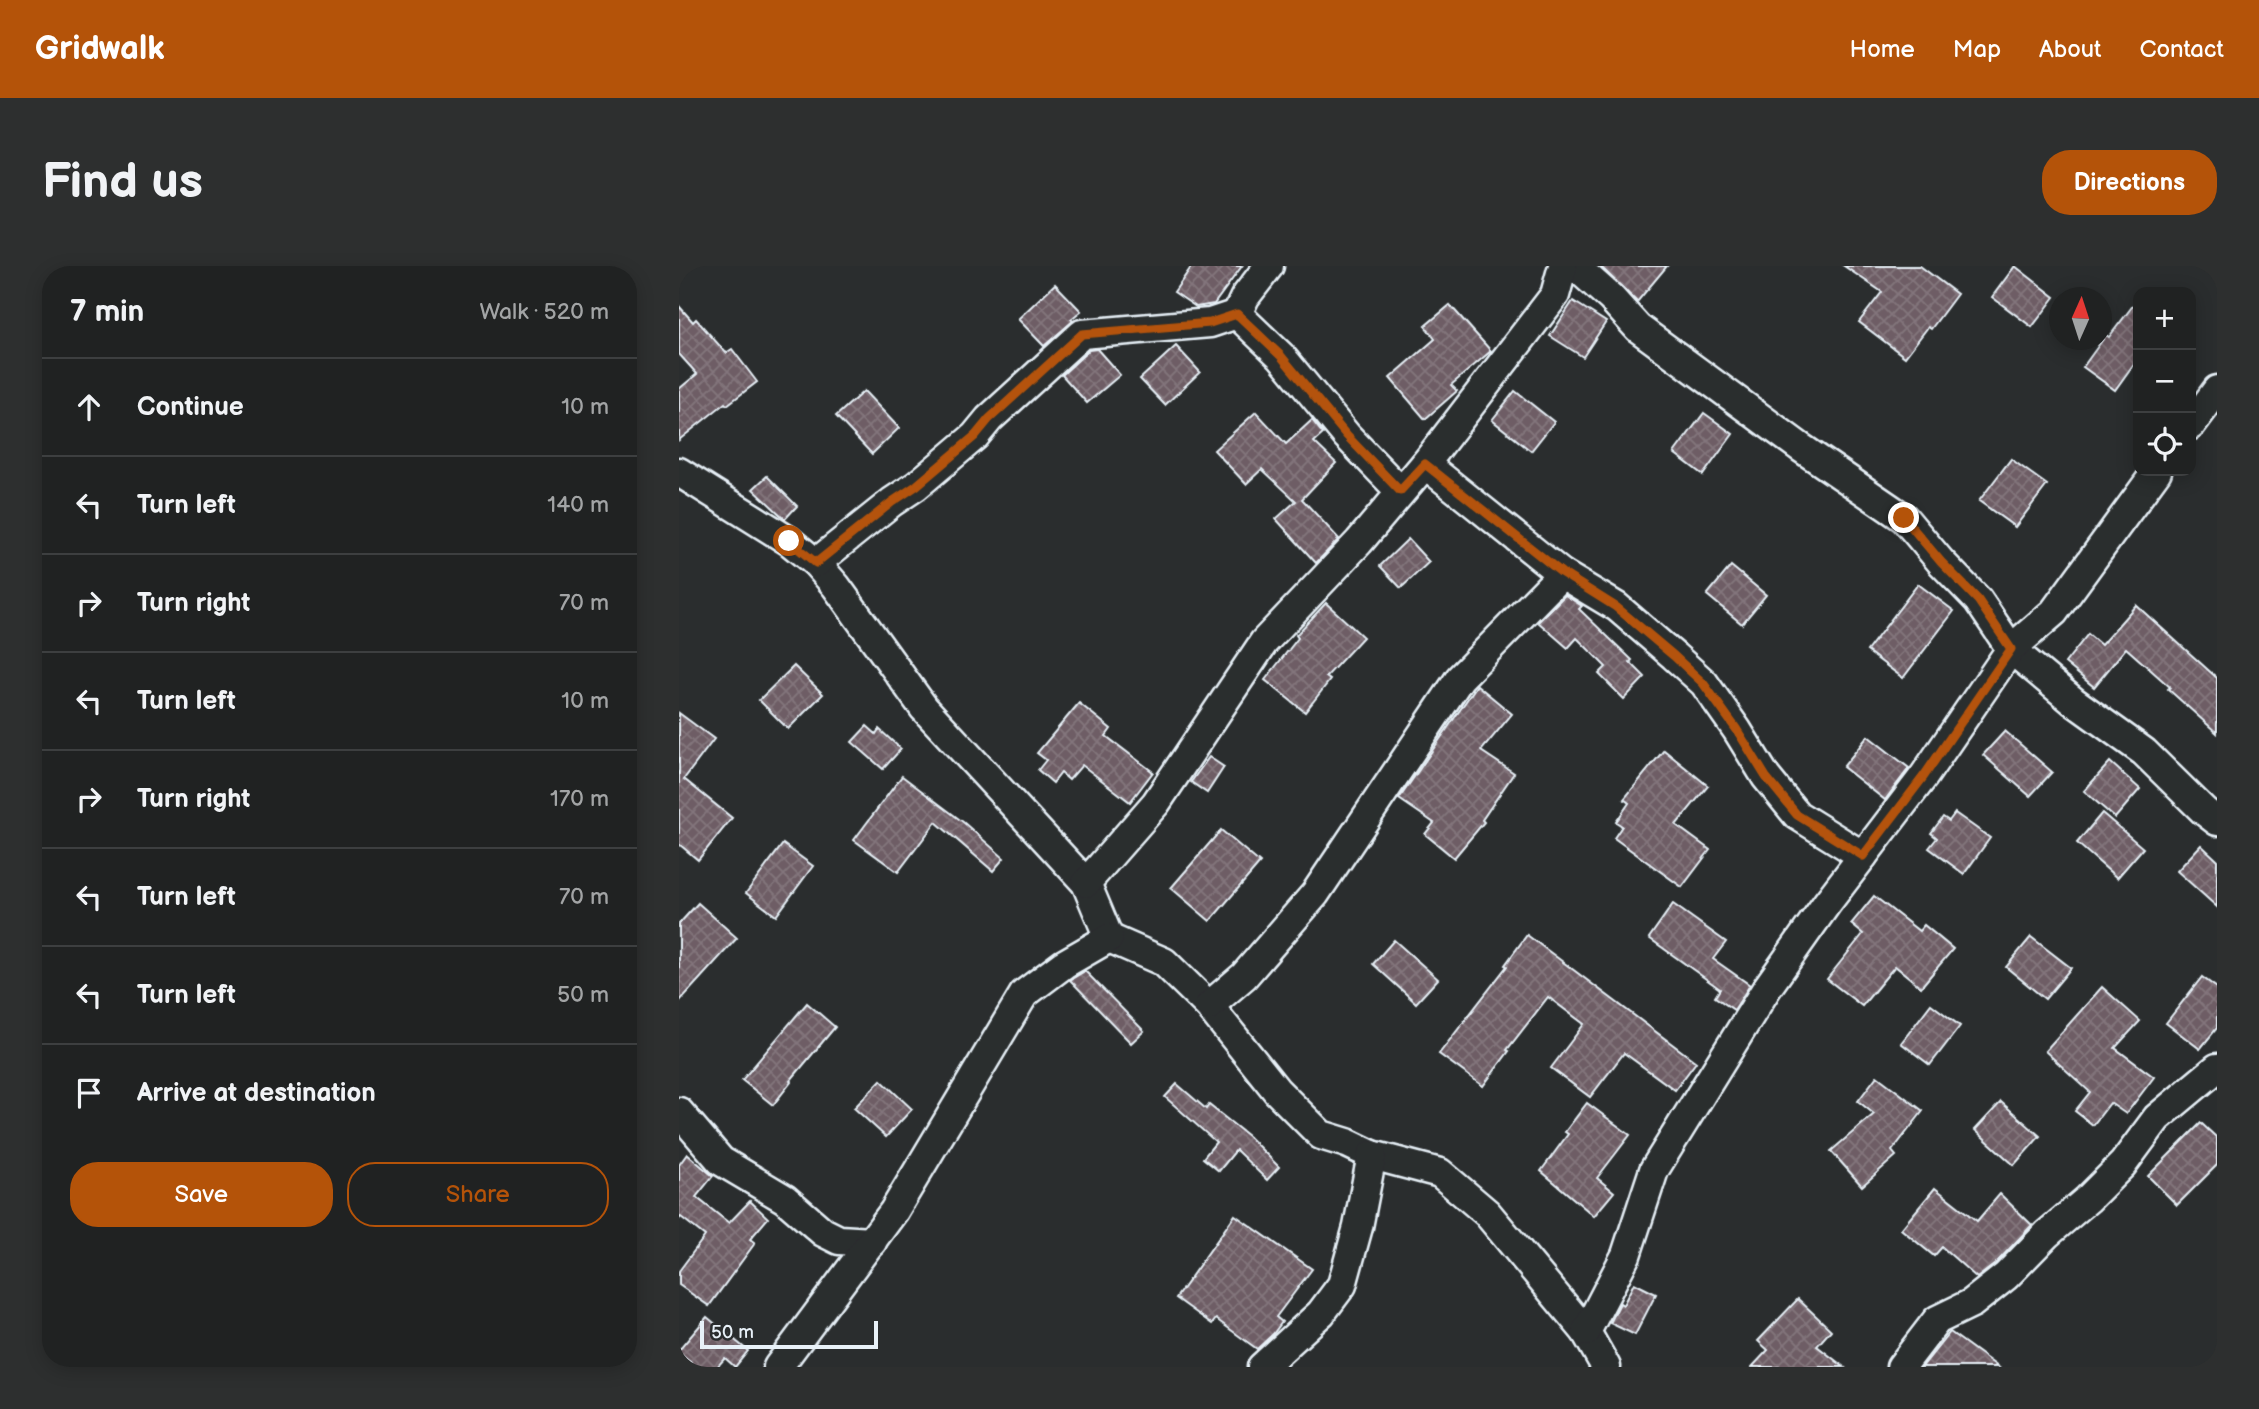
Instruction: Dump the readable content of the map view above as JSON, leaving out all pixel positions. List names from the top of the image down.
{
  "scale_bar": "50 m",
  "north": "top",
  "page": {
    "header": "Gridwalk",
    "nav": [
      "Home",
      "Map",
      "About",
      "Contact"
    ],
    "buttons": [
      "Directions",
      ["Save", "Share"]
    ],
    "title": "Find us",
    "heading": ["7 min", "Walk · 520 m"],
    "map_buttons": ["+", "−"],
    "list": [
      ["Continue", "10 m"],
      ["Turn left", "140 m"],
      ["Turn right", "70 m"],
      ["Turn left", "10 m"],
      ["Turn right", "170 m"],
      ["Turn left", "70 m"],
      ["Turn left", "50 m"],
      "Arrive at destination"
    ],
    "scale": "50 m"
  }
}
